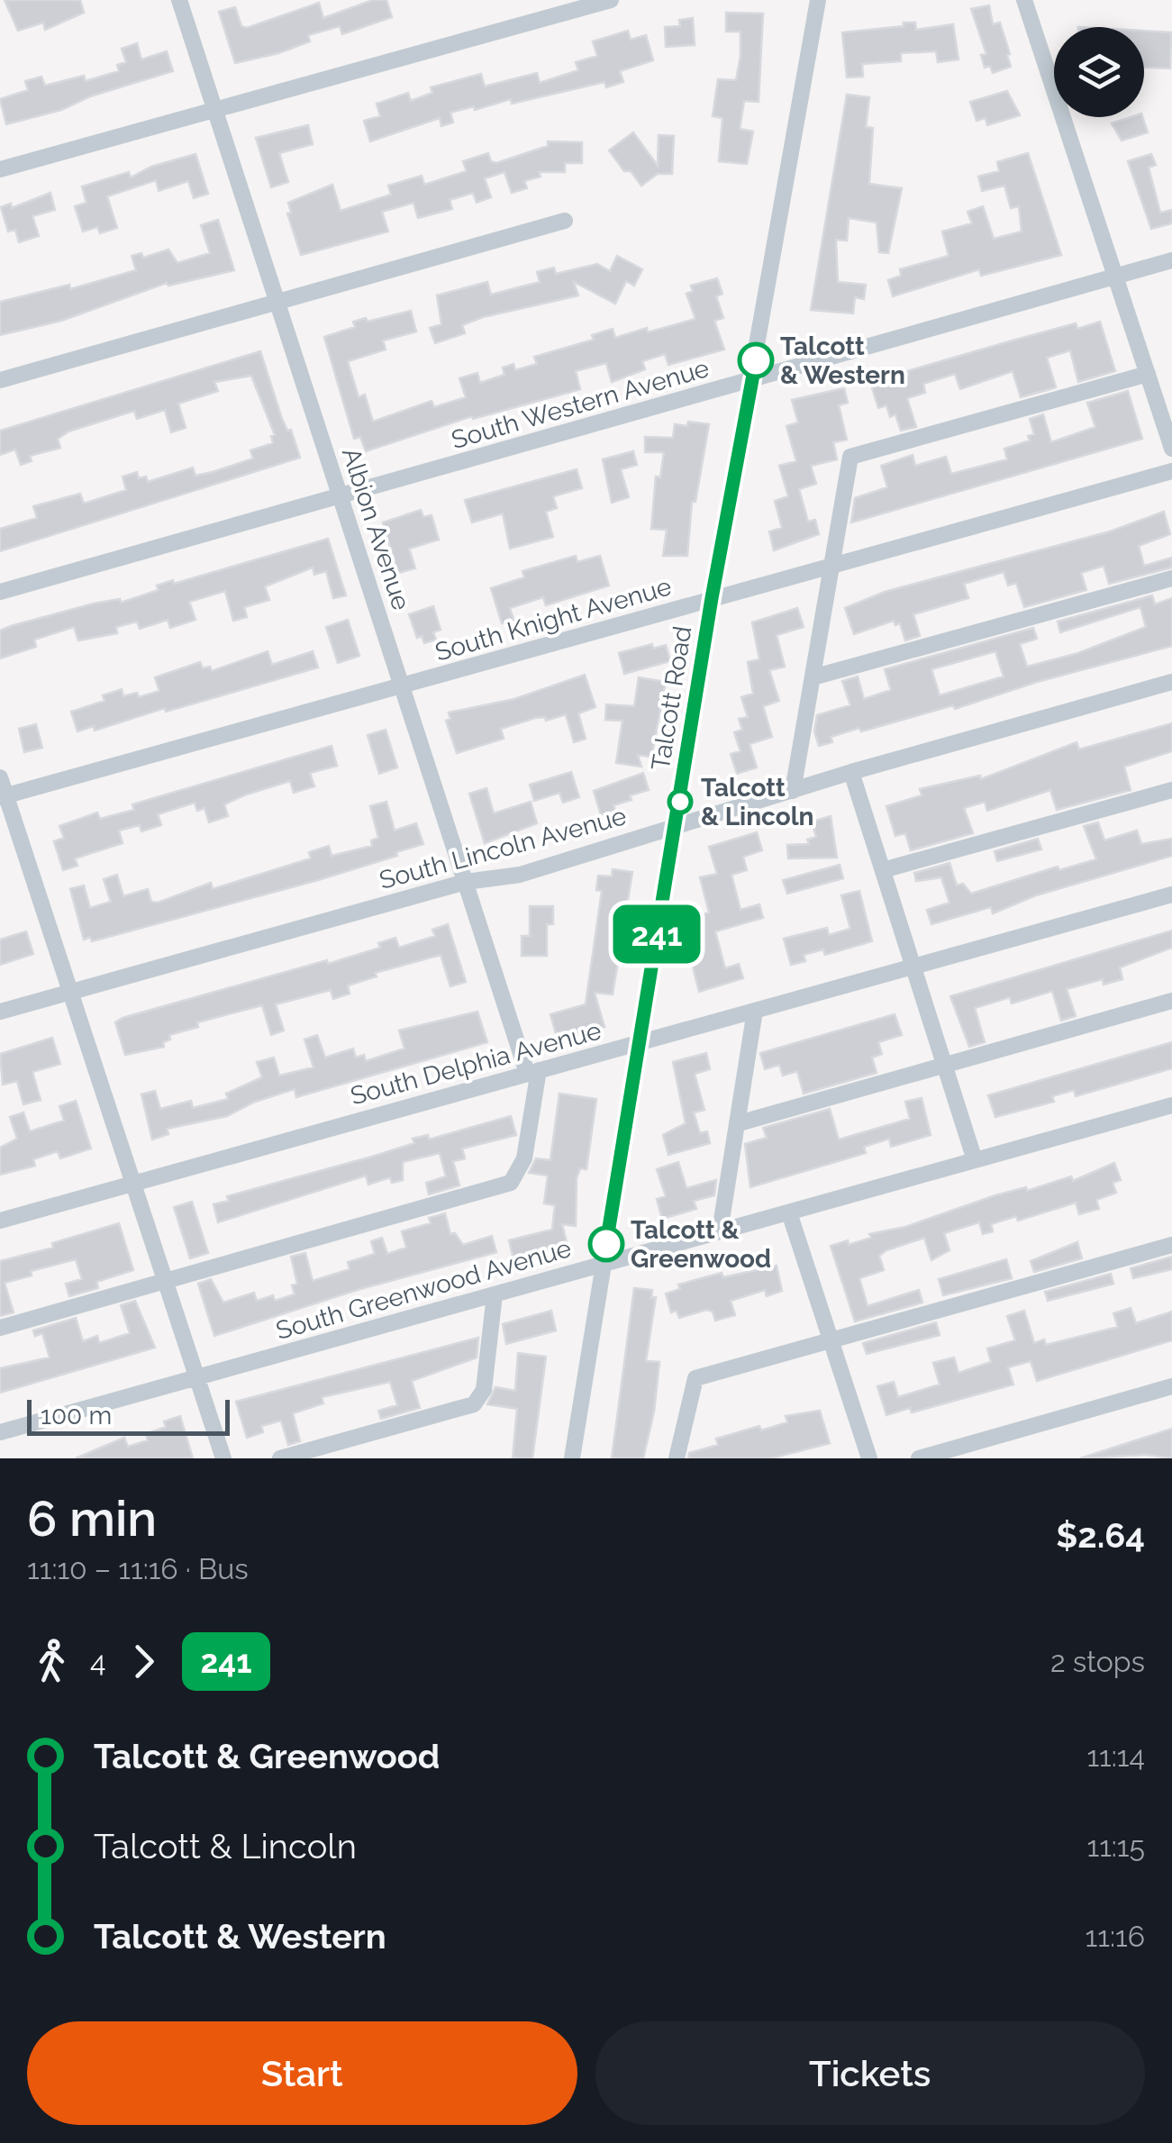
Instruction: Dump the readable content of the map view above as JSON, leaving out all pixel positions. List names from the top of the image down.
{
  "streets": {
    "street": [
      "South Western Avenue",
      "Albion Avenue",
      "South Knight Avenue",
      "Talcott Road",
      "South Lincoln Avenue",
      "South Delphia Avenue",
      "South Greenwood Avenue"
    ]
  },
  "crossings": [
    ["South Western Avenue", "Albion Avenue"],
    ["South Western Avenue", "Talcott Road"],
    ["Albion Avenue", "South Knight Avenue"],
    ["Albion Avenue", "South Lincoln Avenue"],
    ["Albion Avenue", "South Delphia Avenue"],
    ["South Knight Avenue", "Talcott Road"],
    ["Talcott Road", "South Lincoln Avenue"],
    ["Talcott Road", "South Delphia Avenue"],
    ["Talcott Road", "South Greenwood Avenue"]
  ],
  "places": ["Talcott & Western", "Talcott & Lincoln", "Talcott & Greenwood"],
  "lines": ["bus line 241"],
  "scale_bar": "100 m",
  "page": {
    "on_map": "241",
    "scale": "100 m",
    "heading": ["6 min", "11:10 – 11:16 · Bus", "$2.64"],
    "legs": ["4", "241", "2 stops"],
    "list": [
      {
        "name": "Talcott & Greenwood",
        "value": "11:14"
      },
      {
        "name": "Talcott & Lincoln",
        "value": "11:15"
      },
      {
        "name": "Talcott & Western",
        "value": "11:16"
      }
    ],
    "buttons": ["Start", "Tickets"]
  }
}
